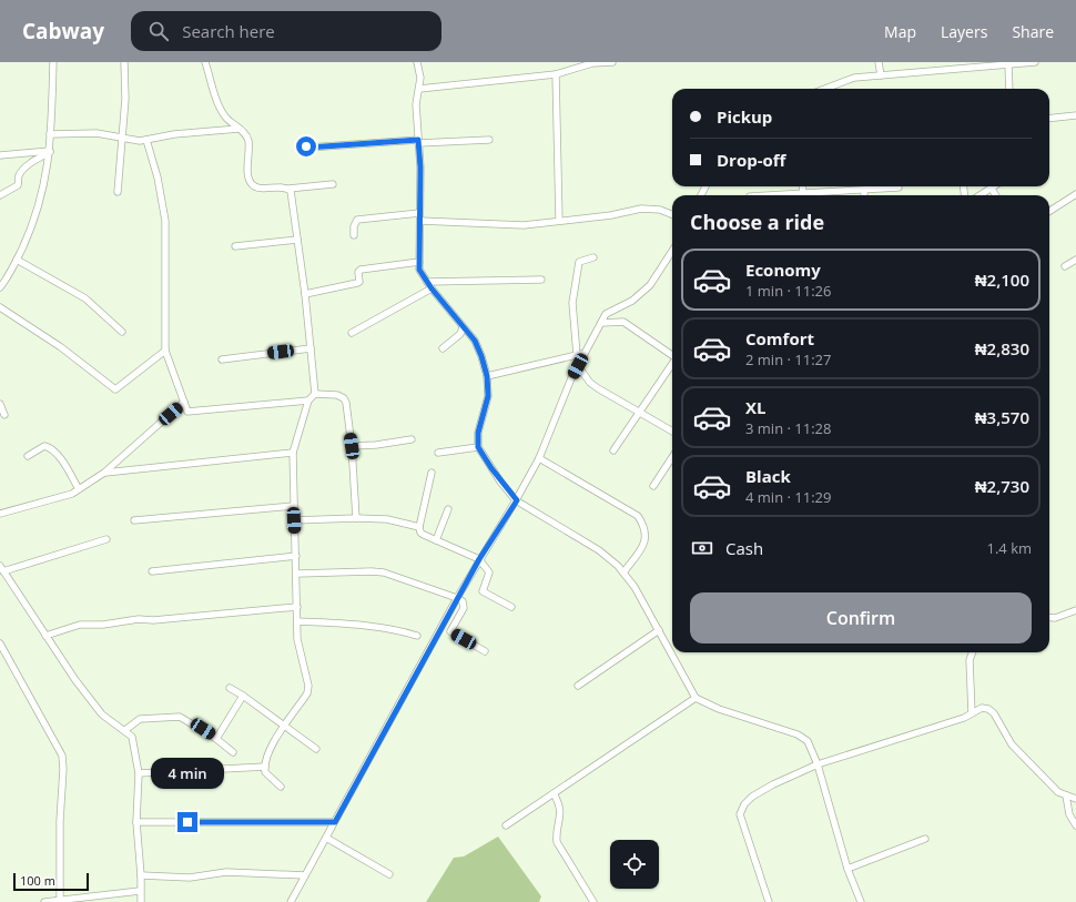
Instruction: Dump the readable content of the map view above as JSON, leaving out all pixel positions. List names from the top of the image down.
{
  "scale_bar": "100 m",
  "page": {
    "header": "Cabway",
    "search": "Search here",
    "nav": ["Map", "Layers", "Share"],
    "banner": ["Pickup", "Drop-off"],
    "heading": "Choose a ride",
    "list": [
      {
        "name": "Economy",
        "note": "1 min · 11:26",
        "value": "₦2,100"
      },
      {
        "name": "Comfort",
        "note": "2 min · 11:27",
        "value": "₦2,830"
      },
      {
        "name": "XL",
        "note": "3 min · 11:28",
        "value": "₦3,570"
      },
      {
        "name": "Black",
        "note": "4 min · 11:29",
        "value": "₦2,730"
      }
    ],
    "pay": ["Cash", "1.4 km"],
    "buttons": "Confirm",
    "bubble": "4 min",
    "scale": "100 m"
  }
}
